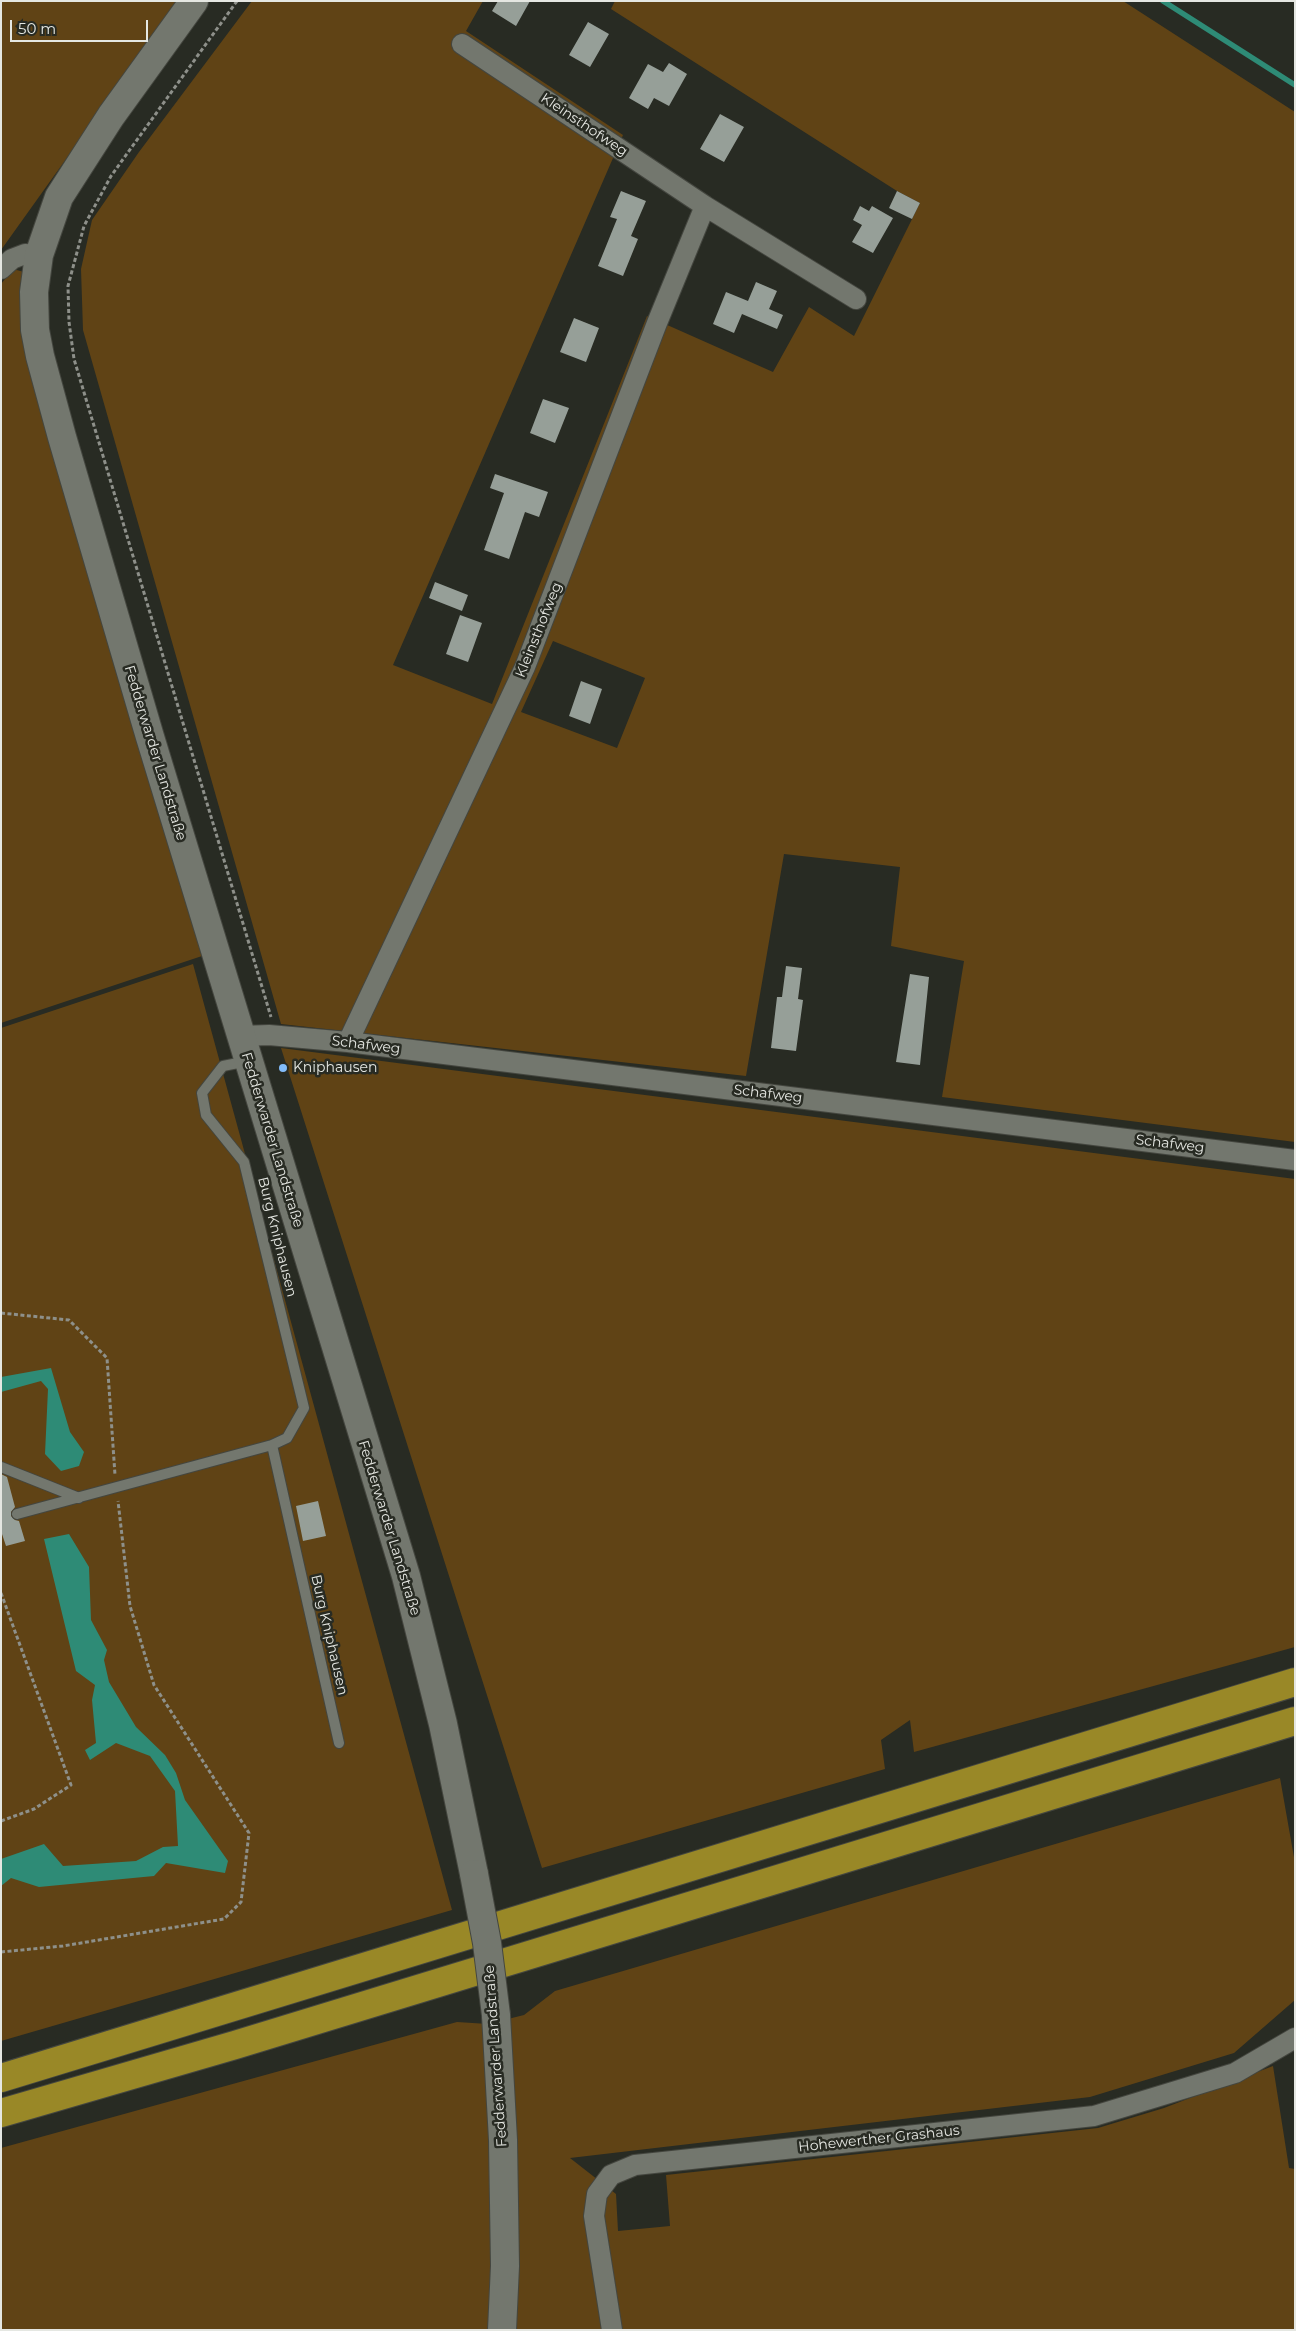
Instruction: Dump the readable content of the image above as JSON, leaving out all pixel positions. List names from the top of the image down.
{
  "streets": {
    "street": [
      "Kleinsthofweg",
      "Fedderwarder Landstraße",
      "Schafweg",
      "Hohewerther Grashaus"
    ],
    "lane": ["Burg Kniphausen"]
  },
  "crossings": [
    ["Kleinsthofweg", "Schafweg"],
    ["Fedderwarder Landstraße", "Schafweg"],
    ["Fedderwarder Landstraße", "Burg Kniphausen"],
    ["Schafweg", "Burg Kniphausen"]
  ],
  "places": ["Kniphausen"],
  "scale_bar": "50 m"
}
